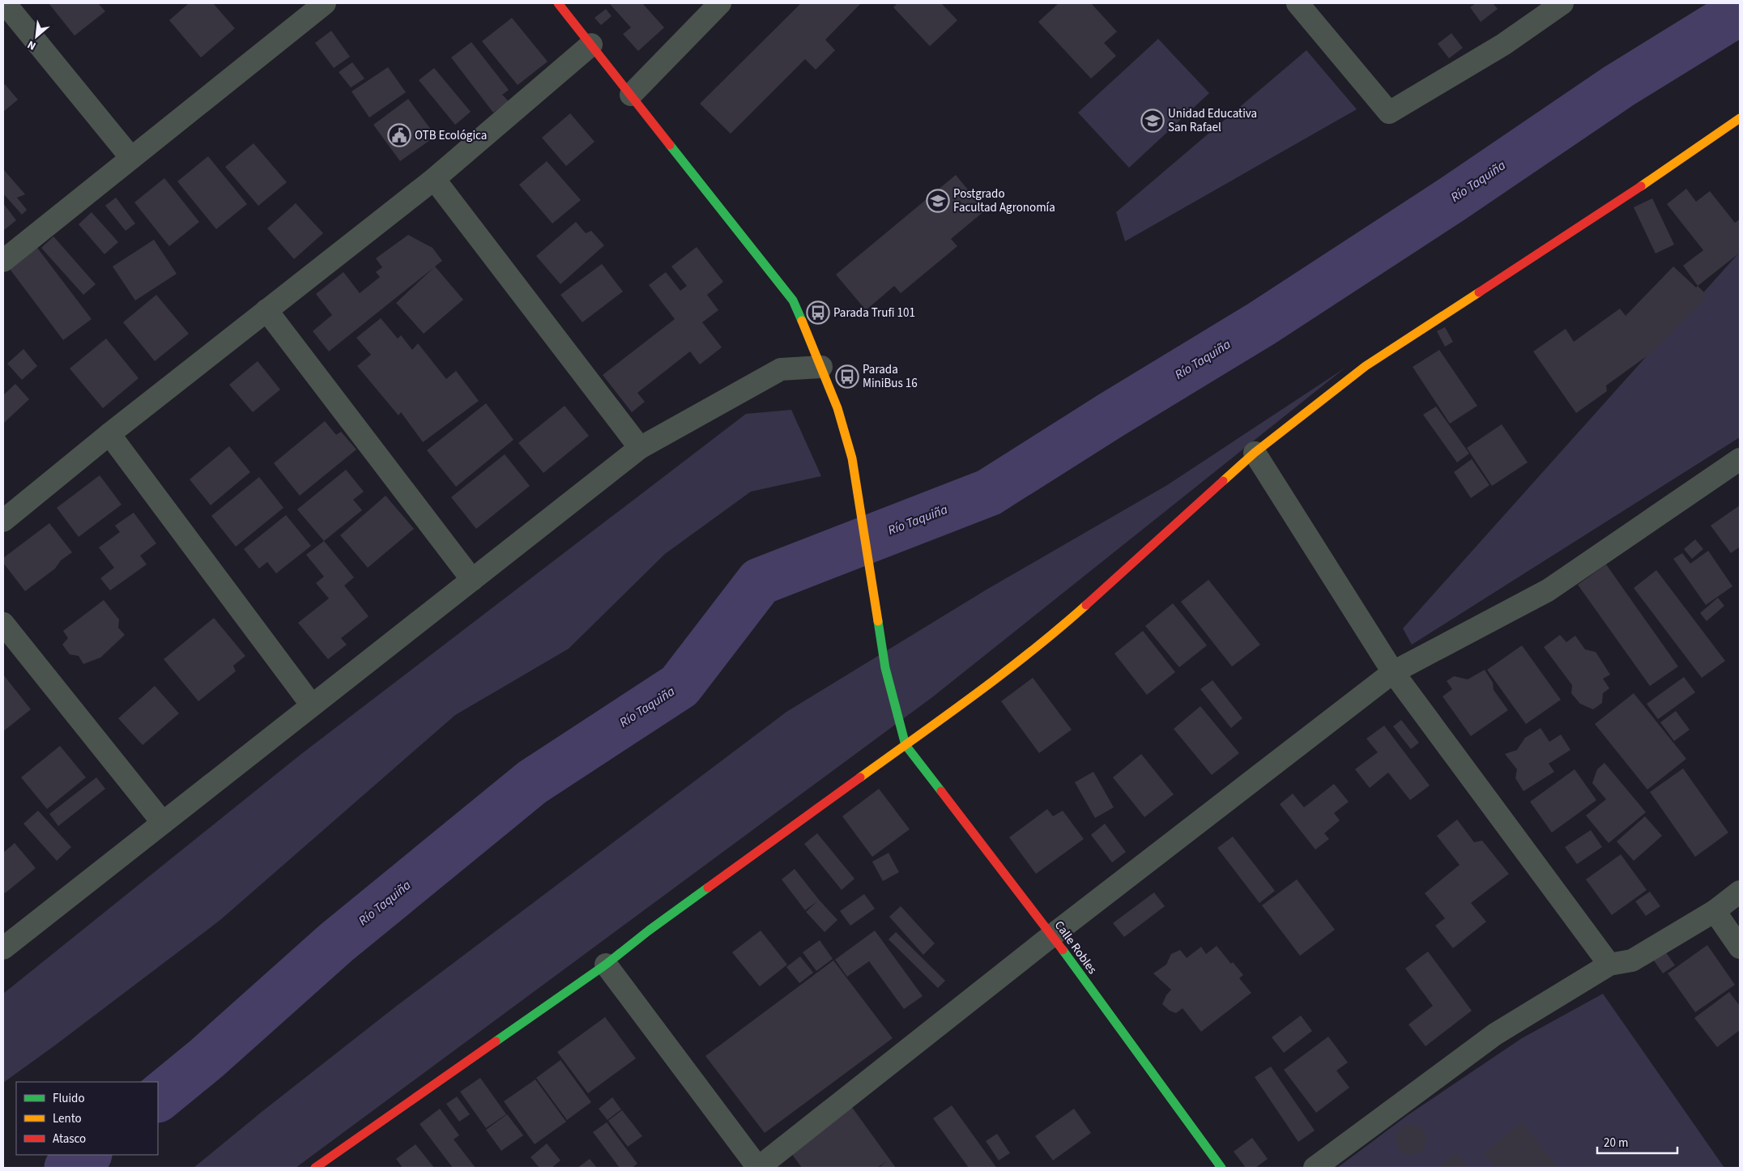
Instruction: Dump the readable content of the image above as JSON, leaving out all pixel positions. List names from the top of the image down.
{
  "streets": {
    "street": ["Calle Robles"]
  },
  "water": ["Río Taquiña"],
  "places": {
    "school or university": ["Unidad Educativa San Rafael", "Postgrado Facultad Agronomía"],
    "public building": ["OTB Ecológica"],
    "bus stop": ["Parada Trufi 101", "Parada MiniBus 16"]
  },
  "legend": ["Fluido", "Lento", "Atasco"],
  "scale_bar": "20 m",
  "north": "bottom left"
}
